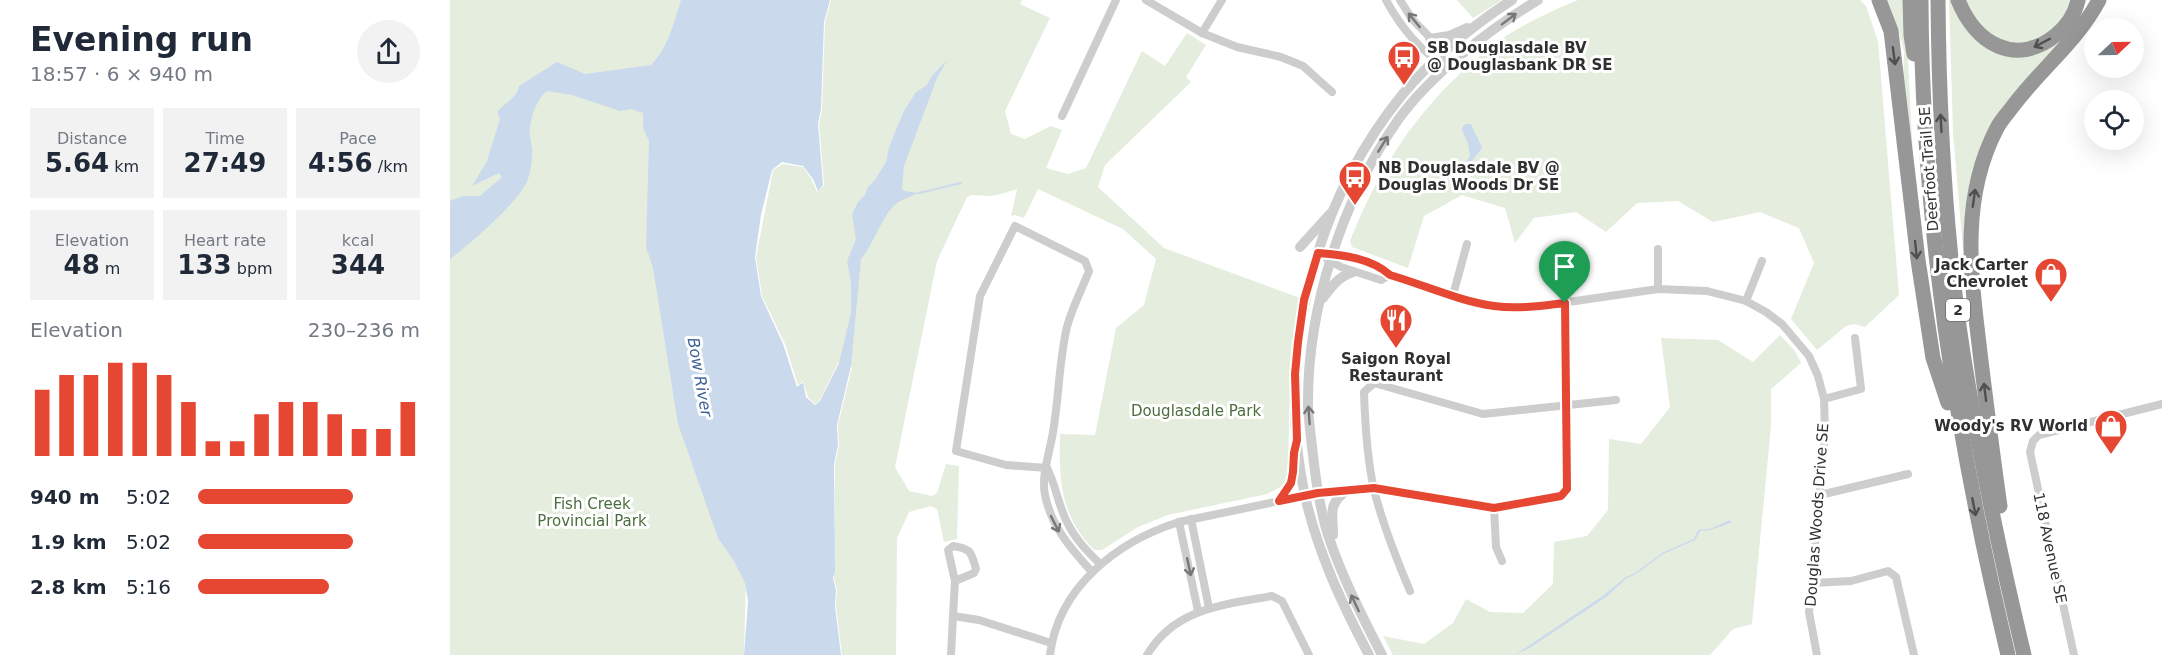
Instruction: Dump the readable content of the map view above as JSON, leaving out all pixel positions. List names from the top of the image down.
{
  "streets": {
    "highway": ["Deerfoot Trail SE", "2"],
    "street": ["Douglas Woods Drive SE", "118 Avenue SE"]
  },
  "water": ["Bow River"],
  "parks": ["Douglasdale Park", "Fish Creek Provincial Park"],
  "places": {
    "bus stop": ["SB Douglasdale BV @ Douglasbank DR SE", "NB Douglasdale BV @ Douglas Woods Dr SE"],
    "shop": ["Jack Carter Chevrolet", "Woody's RV World"],
    "restaurant": ["Saigon Royal Restaurant"]
  },
  "north": "right",
  "page": {
    "heading": ["Evening run", "18:57 · 6 × 940 m"],
    "stats": [
      ["Distance", "5.64 km"],
      ["Time", "27:49"],
      ["Pace", "4:56 /km"],
      ["Elevation", "48 m"],
      ["Heart rate", "133 bpm"],
      ["kcal", "344"]
    ],
    "chart": ["Elevation", "230–236 m"],
    "list": [
      {
        "name": "940 m",
        "note": "5:02"
      },
      {
        "name": "1.9 km",
        "note": "5:02"
      },
      {
        "name": "2.8 km",
        "note": "5:16"
      }
    ]
  }
}
